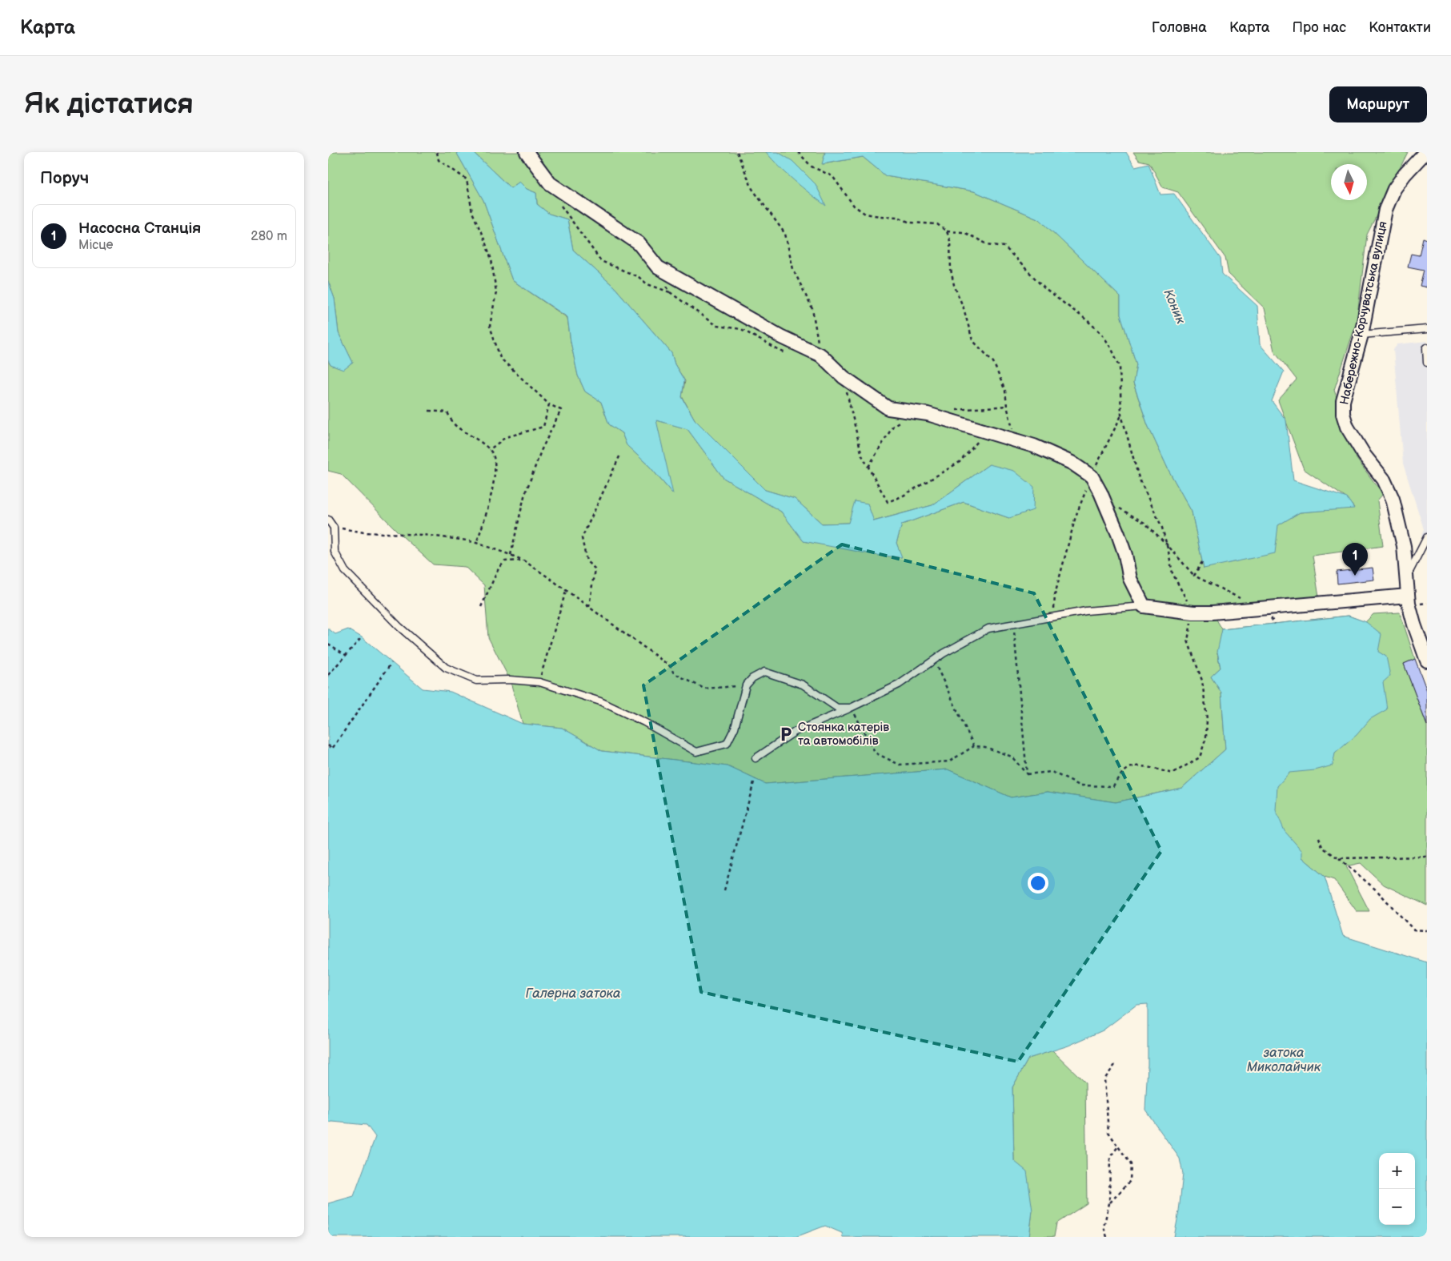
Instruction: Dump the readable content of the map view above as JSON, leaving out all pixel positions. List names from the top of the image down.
{
  "streets": {
    "street": ["Набережно-Корчуватська вулиця"]
  },
  "water": ["Коник", "Галерна затока", "затока Миколайчик"],
  "places": {
    "parking": ["Стоянка катерів та автомобілів"]
  },
  "north": "bottom",
  "page": {
    "header": "Карта",
    "nav": [
      "Головна",
      "Карта",
      "Про нас",
      "Контакти"
    ],
    "buttons": "Маршрут",
    "title": "Як дістатися",
    "heading": "Поруч",
    "list": [
      {
        "mark": "1",
        "name": "Насосна Станція",
        "note": "Місце",
        "value": "280 m"
      }
    ],
    "pins": "1",
    "map_buttons": ["+", "−"]
  }
}
